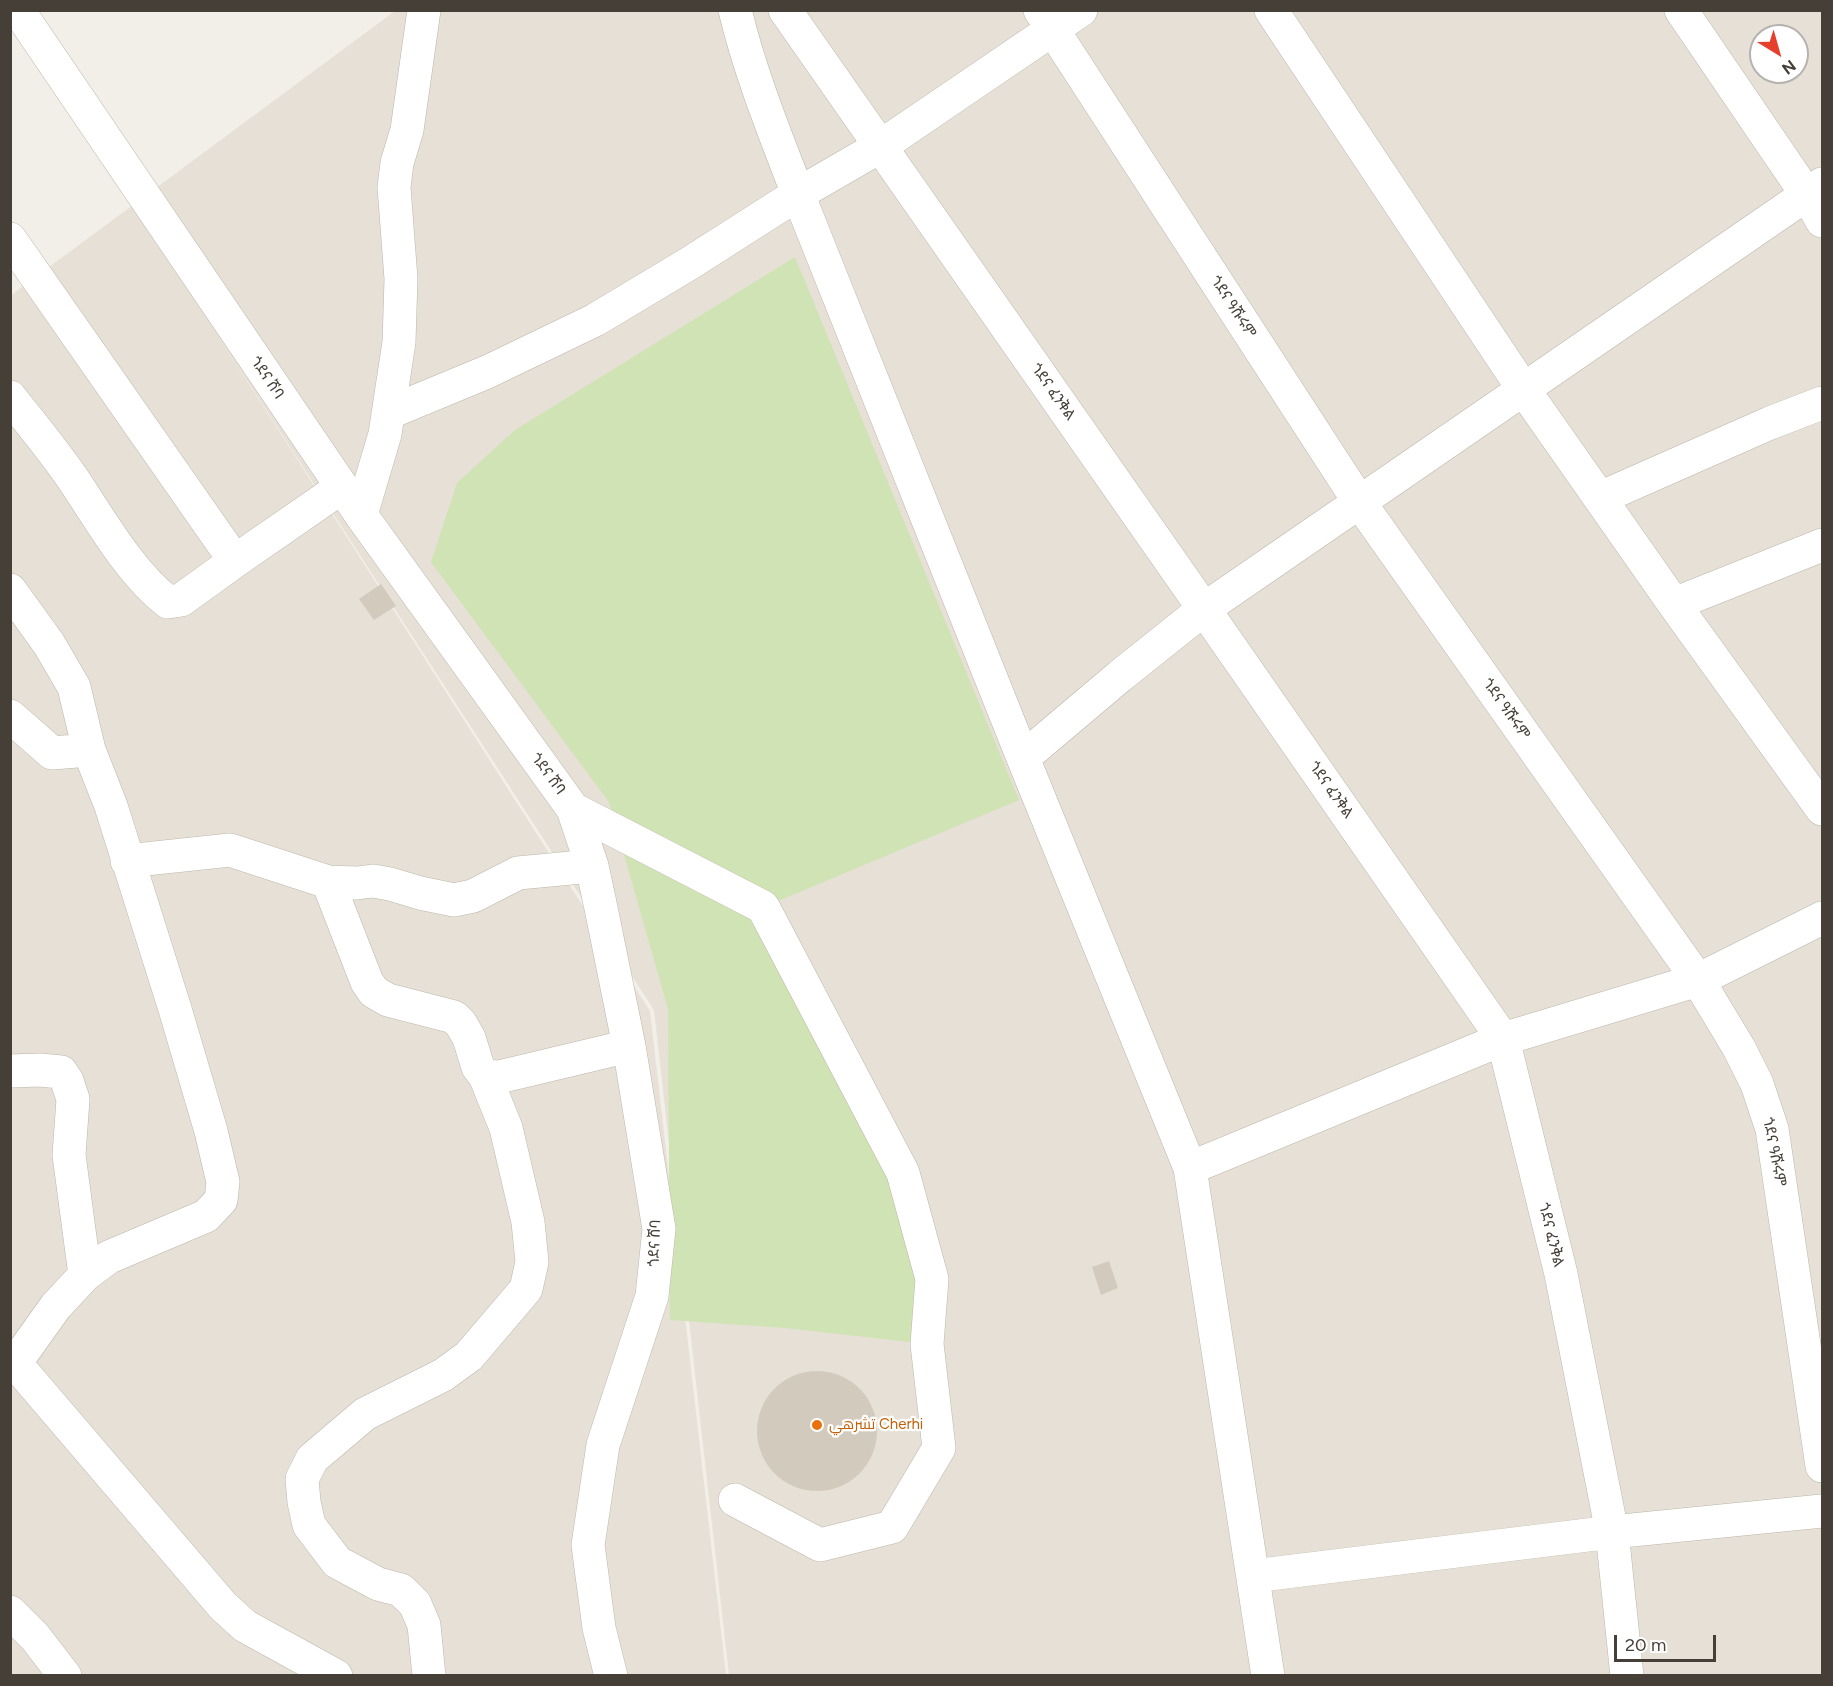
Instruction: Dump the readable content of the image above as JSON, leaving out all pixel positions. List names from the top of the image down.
{
  "streets": {
    "street": ["ጎደና ዓሹሩም", "ጎደና ሸባ", "ጎደና ፈንቅል"]
  },
  "places": ["تشرهي Cherhi"],
  "scale_bar": "20 m",
  "north": "bottom right"
}
